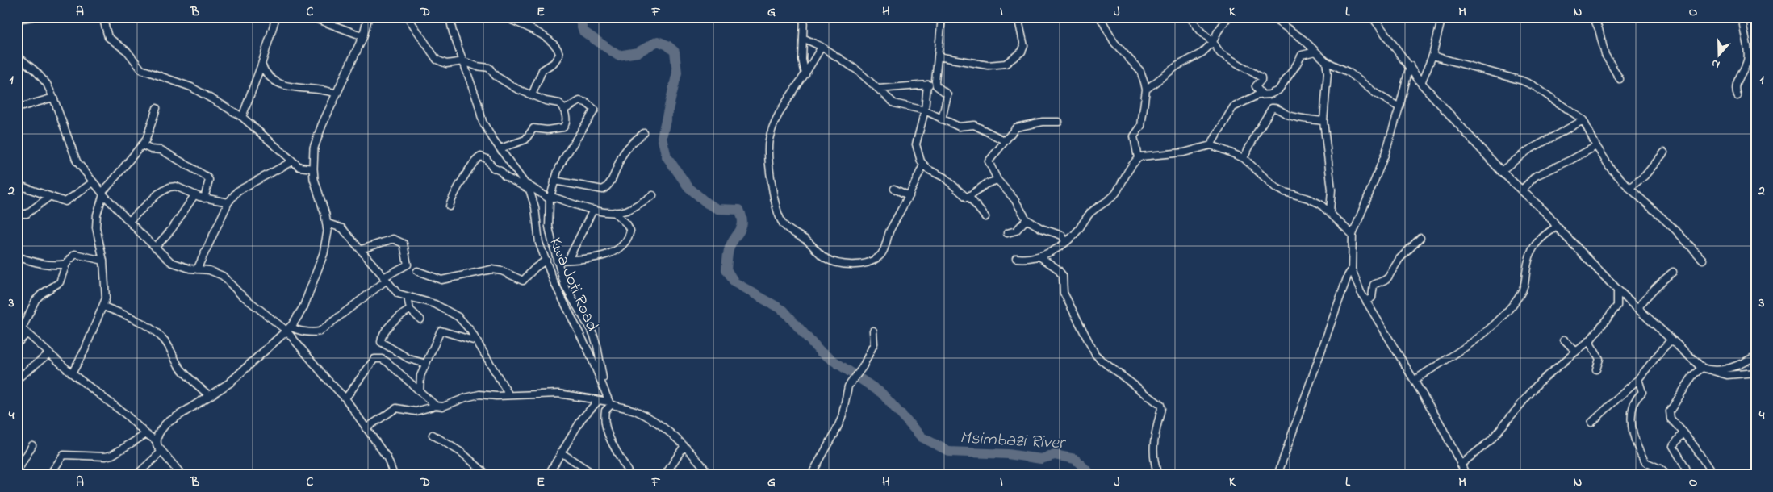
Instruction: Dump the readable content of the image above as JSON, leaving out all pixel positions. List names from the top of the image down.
{
  "streets": {
    "street": ["Kwa Joti Road"]
  },
  "water": ["Msimbazi River"],
  "north": "bottom",
  "grid": {
    "columns": [
      "A",
      "B",
      "C",
      "D",
      "E",
      "F",
      "G",
      "H",
      "I",
      "J",
      "K",
      "L",
      "M",
      "N",
      "O"
    ],
    "rows": [
      "1",
      "2",
      "3",
      "4"
    ]
  }
}
